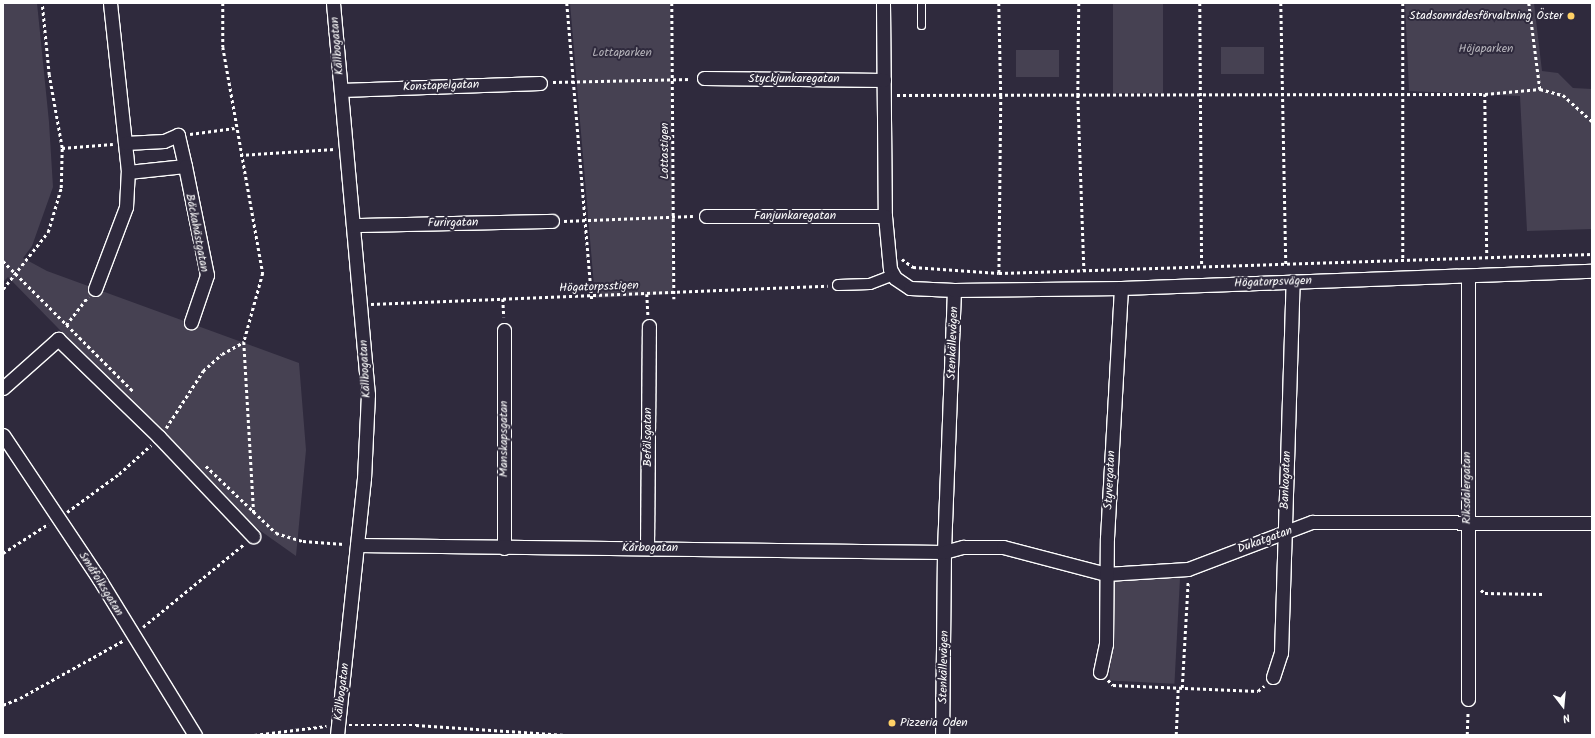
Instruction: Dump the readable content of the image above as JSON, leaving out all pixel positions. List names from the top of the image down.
{
  "streets": {
    "street": [
      "Källbogatan",
      "Styckjunkaregatan",
      "Konstapelgatan",
      "Fanjunkaregatan",
      "Furirgatan",
      "Bäckahästgatan",
      "Högatorpsvägen",
      "Stenkällevägen",
      "Befälsgatan",
      "Manskapsgatan",
      "Styvergatan",
      "Bankogatan",
      "Riksdalergatan",
      "Dukatgatan",
      "Kårbogatan",
      "Småfolksgatan"
    ],
    "path": ["Lottastigen", "Högatorpsstigen"]
  },
  "crossings": [
    ["Källbogatan", "Konstapelgatan"],
    ["Källbogatan", "Furirgatan"],
    ["Källbogatan", "Högatorpsstigen"],
    ["Källbogatan", "Kårbogatan"],
    ["Lottastigen", "Högatorpsstigen"],
    ["Högatorpsvägen", "Stenkällevägen"],
    ["Högatorpsvägen", "Styvergatan"],
    ["Högatorpsvägen", "Bankogatan"],
    ["Högatorpsvägen", "Riksdalergatan"],
    ["Stenkällevägen", "Dukatgatan"],
    ["Stenkällevägen", "Kårbogatan"],
    ["Befälsgatan", "Kårbogatan"],
    ["Manskapsgatan", "Kårbogatan"],
    ["Styvergatan", "Dukatgatan"],
    ["Bankogatan", "Dukatgatan"],
    ["Riksdalergatan", "Dukatgatan"],
    ["Dukatgatan", "Kårbogatan"]
  ],
  "parks": ["Höjaparken", "Lottaparken"],
  "places": ["Stadsområdesförvaltning Öster", "Pizzeria Oden"],
  "north": "bottom"
}
